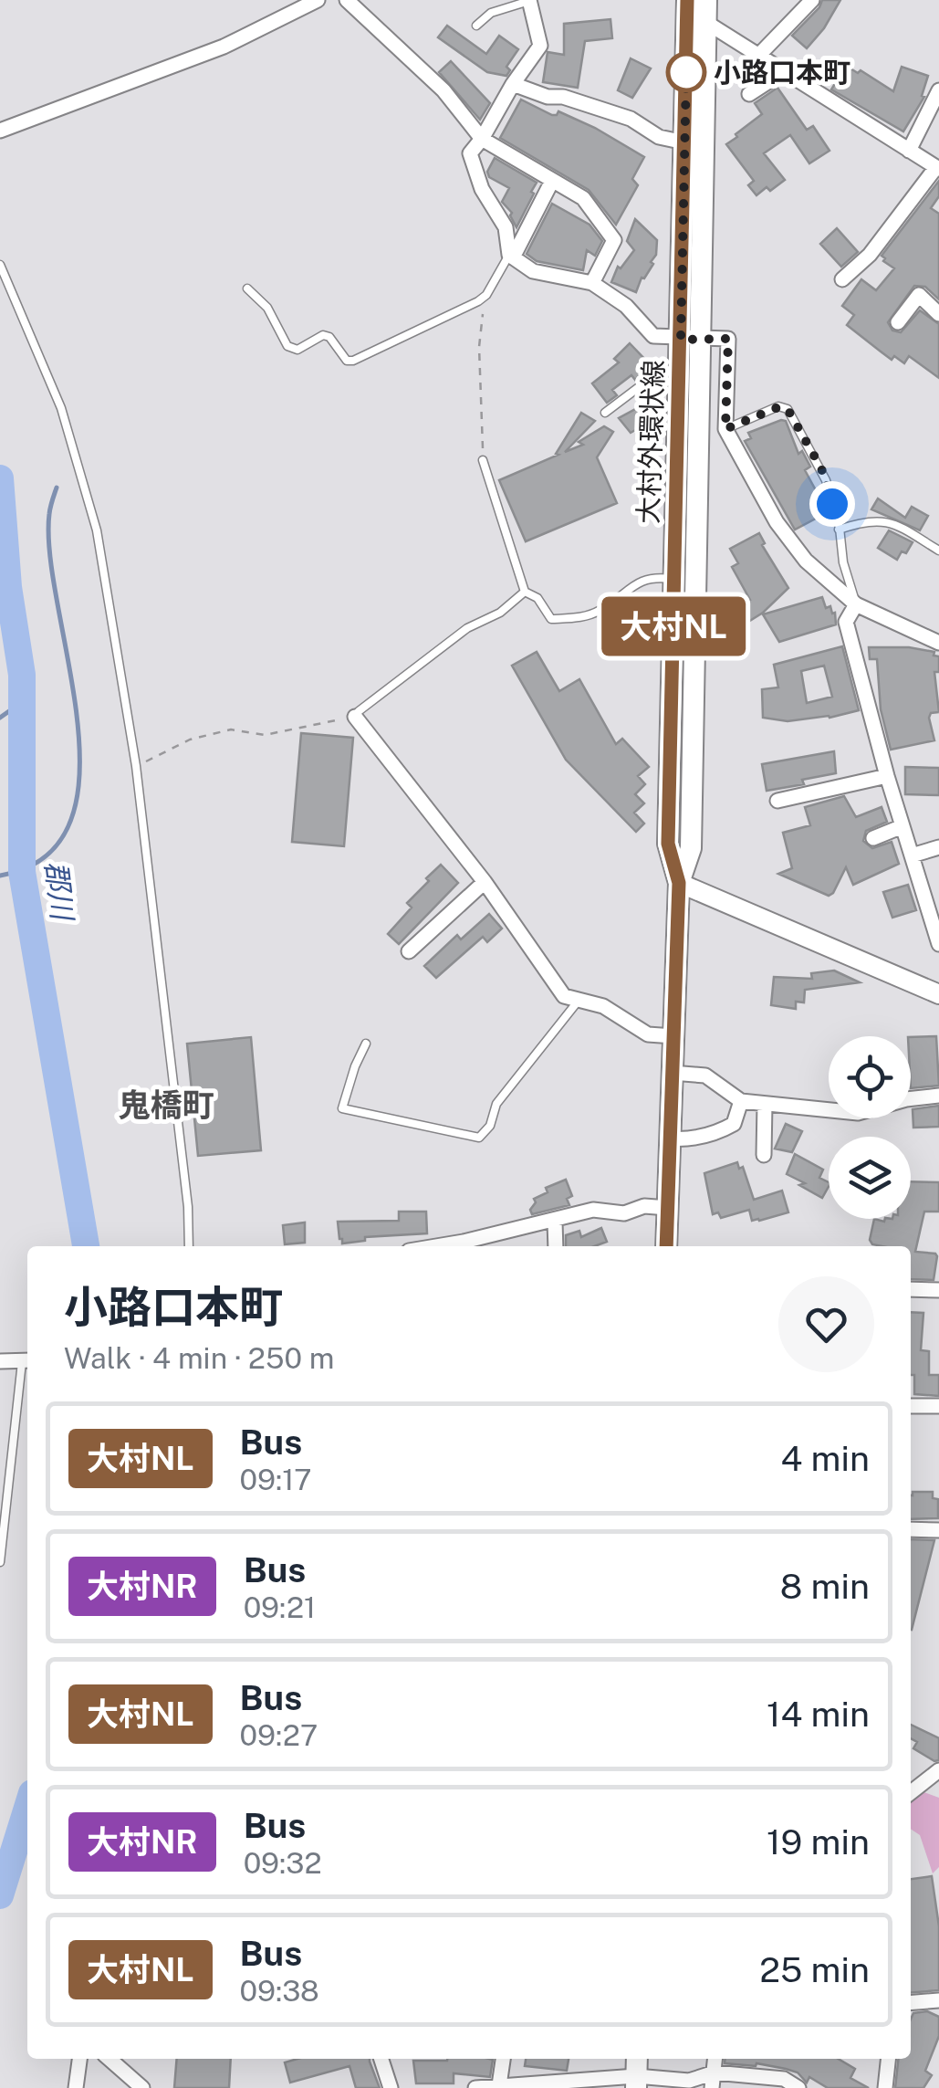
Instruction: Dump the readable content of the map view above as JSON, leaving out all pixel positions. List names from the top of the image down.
{
  "streets": {
    "main road": ["大村外環状線"]
  },
  "districts": ["鬼橋町"],
  "water": ["郡川"],
  "places": ["小路口本町"],
  "lines": ["bus line 大村NL"],
  "page": {
    "on_map": "大村NL",
    "heading": ["小路口本町", "Walk · 4 min · 250 m"],
    "list": [
      {
        "mark": "大村NL",
        "name": "Bus",
        "note": "09:17",
        "value": "4 min"
      },
      {
        "mark": "大村NR",
        "name": "Bus",
        "note": "09:21",
        "value": "8 min"
      },
      {
        "mark": "大村NL",
        "name": "Bus",
        "note": "09:27",
        "value": "14 min"
      },
      {
        "mark": "大村NR",
        "name": "Bus",
        "note": "09:32",
        "value": "19 min"
      },
      {
        "mark": "大村NL",
        "name": "Bus",
        "note": "09:38",
        "value": "25 min"
      }
    ]
  }
}
